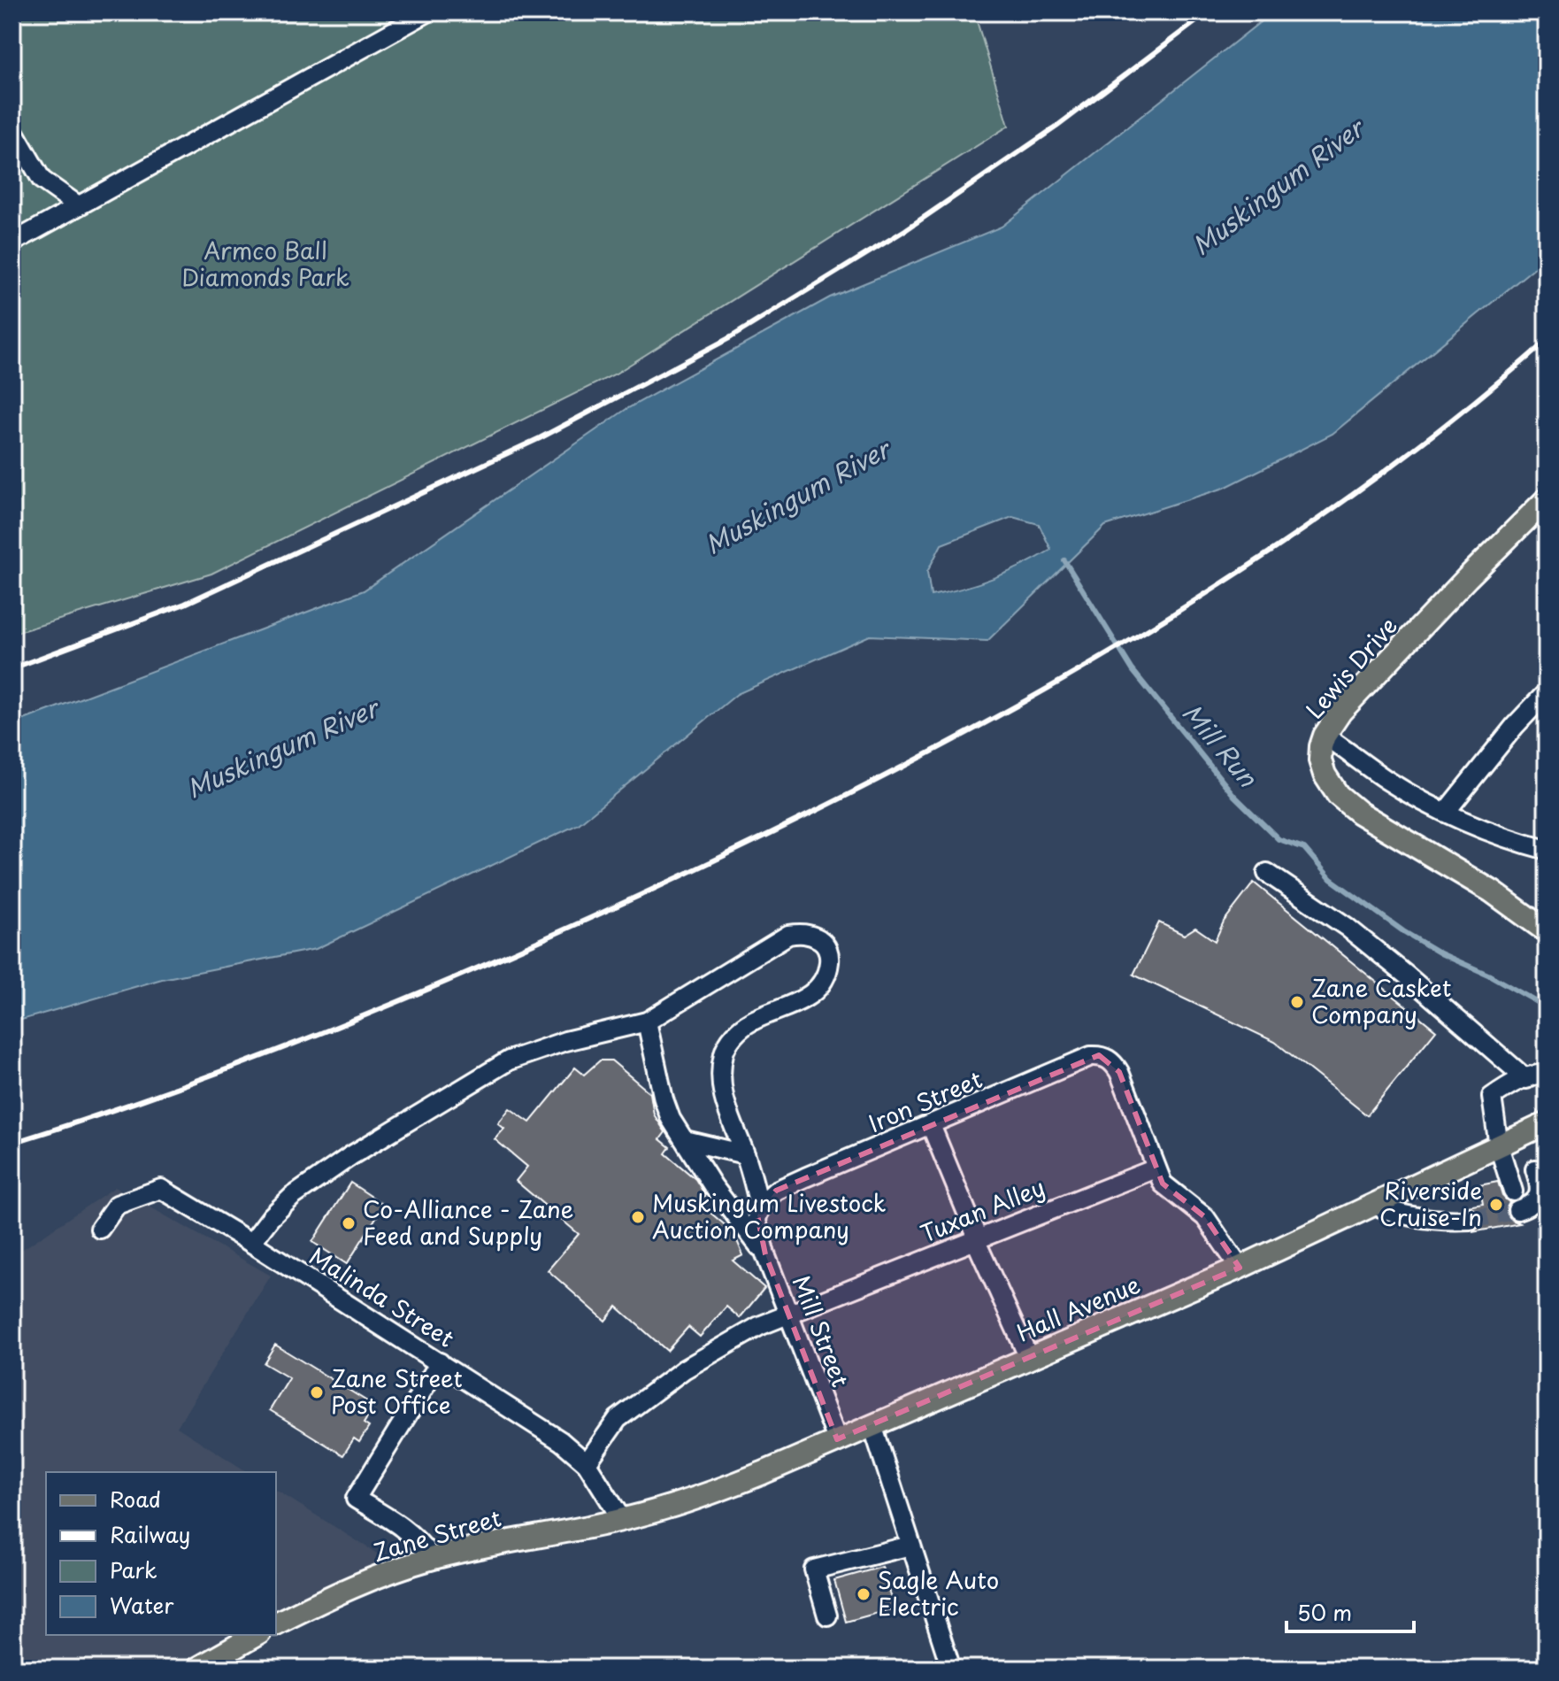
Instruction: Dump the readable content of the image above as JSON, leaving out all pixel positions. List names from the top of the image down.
{
  "streets": {
    "main road": ["Lewis Drive", "Hall Avenue", "Zane Street"],
    "street": [
      "Iron Street",
      "Tuxan Alley",
      "Malinda Street",
      "Mill Street"
    ]
  },
  "crossings": [
    ["Iron Street", "Tuxan Alley"],
    ["Iron Street", "Mill Street"],
    ["Tuxan Alley", "Malinda Street"],
    ["Tuxan Alley", "Mill Street"],
    ["Malinda Street", "Hall Avenue"],
    ["Malinda Street", "Zane Street"],
    ["Hall Avenue", "Mill Street"],
    ["Hall Avenue", "Zane Street"]
  ],
  "water": ["Muskingum River", "Mill Run"],
  "parks": ["Armco Ball Diamonds Park"],
  "places": [
    "Zane Casket Company",
    "Riverside Cruise-In",
    "Muskingum Livestock Auction Company",
    "Co-Alliance - Zane Feed and Supply",
    "Zane Street Post Office",
    "Sagle Auto Electric"
  ],
  "legend": [
    "Road",
    "Railway",
    "Park",
    "Water"
  ],
  "scale_bar": "50 m"
}
